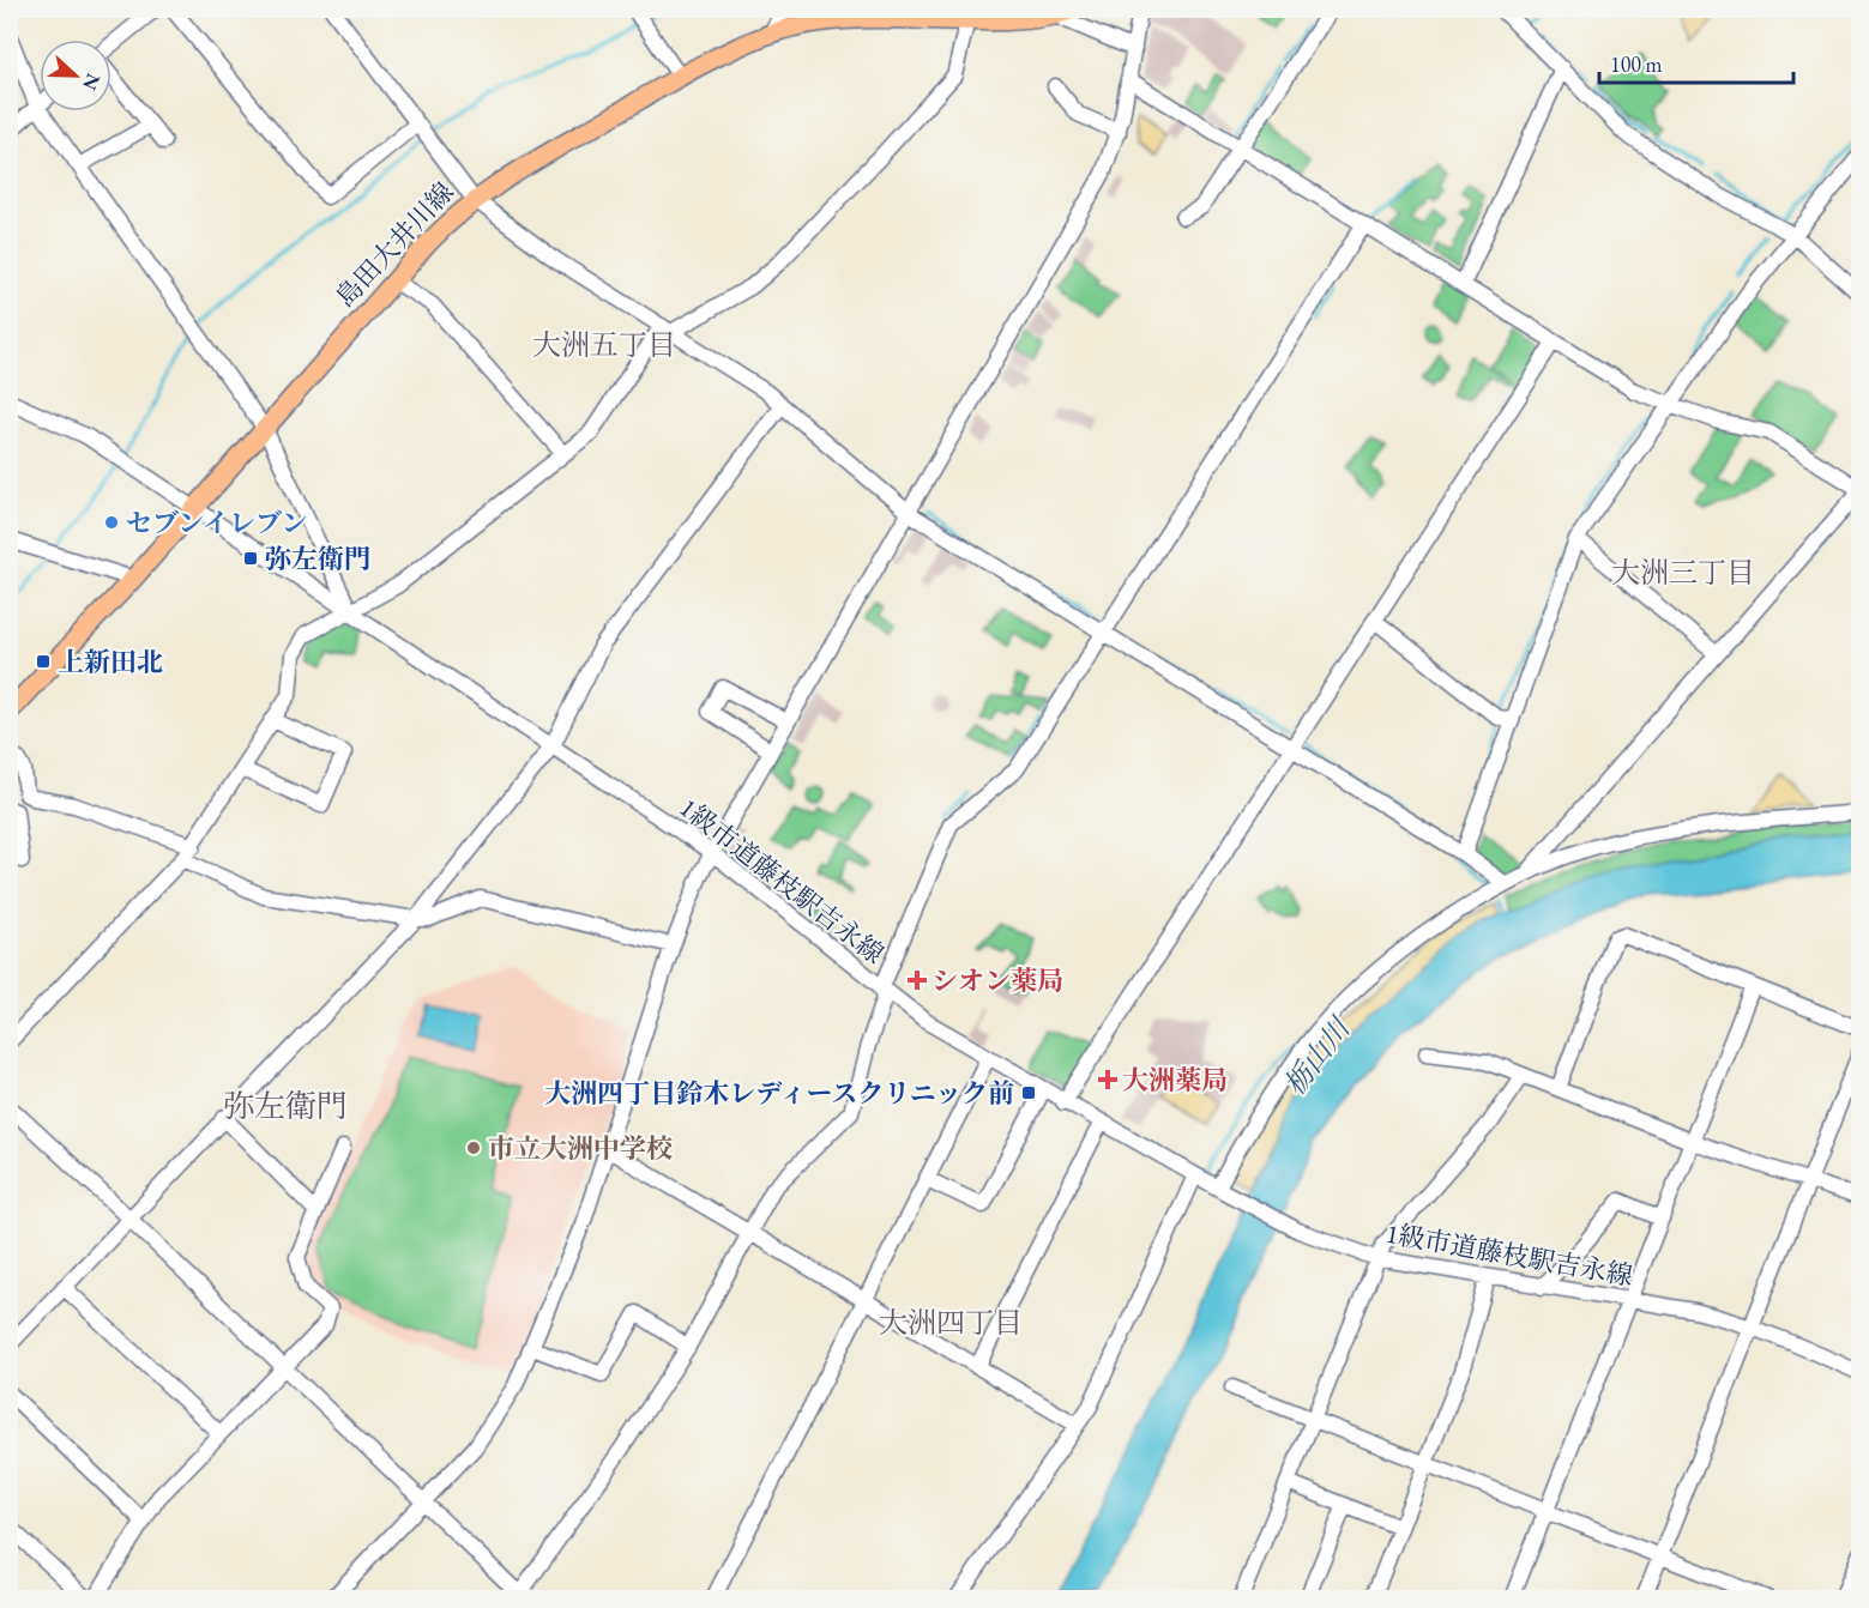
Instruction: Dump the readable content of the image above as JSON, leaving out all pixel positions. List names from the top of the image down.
{
  "streets": {
    "main road": ["島田大井川線"],
    "street": ["1級市道藤枝駅吉永線"]
  },
  "crossings": [
    ["島田大井川線", "1級市道藤枝駅吉永線"]
  ],
  "districts": [
    "大洲五丁目",
    "大洲三丁目",
    "弥左衛門",
    "大洲四丁目"
  ],
  "water": ["栃山川"],
  "places": {
    "other": ["セブンイレブン", "市立大洲中学校"],
    "transit": ["弥左衛門", "上新田北", "大洲四丁目鈴木レディースクリニック前"],
    "health": ["シオン薬局", "大洲薬局"]
  },
  "scale_bar": "100 m",
  "north": "right"
}
